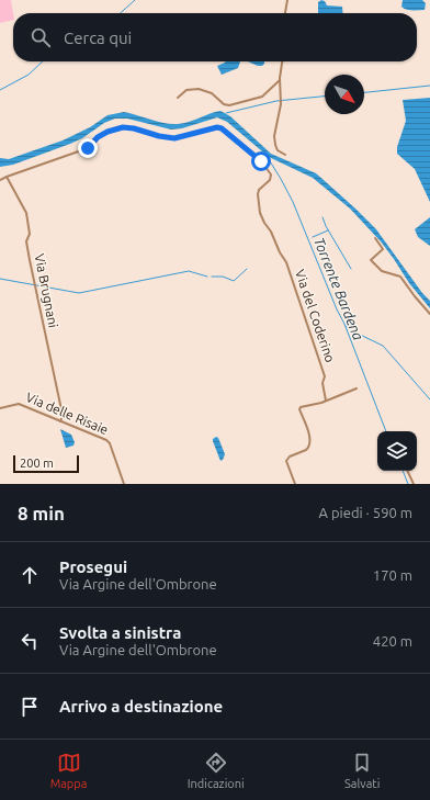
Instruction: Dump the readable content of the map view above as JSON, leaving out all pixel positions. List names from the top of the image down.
{
  "streets": {
    "street": ["Via Brugnani", "Via del Coderino", "Via delle Risaie"]
  },
  "crossings": [
    ["Via Brugnani", "Via del Coderino"],
    ["Via Brugnani", "Via delle Risaie"]
  ],
  "water": ["Torrente Bardena"],
  "scale_bar": "200 m",
  "north": "bottom right",
  "page": {
    "search": "Cerca qui",
    "scale": "200 m",
    "heading": ["8 min", "A piedi · 590 m"],
    "list": [
      ["Prosegui", "Via Argine dell'Ombrone", "170 m"],
      ["Svolta a sinistra", "Via Argine dell'Ombrone", "420 m"],
      "Arrivo a destinazione"
    ],
    "nav": ["Mappa", "Indicazioni", "Salvati"]
  }
}
